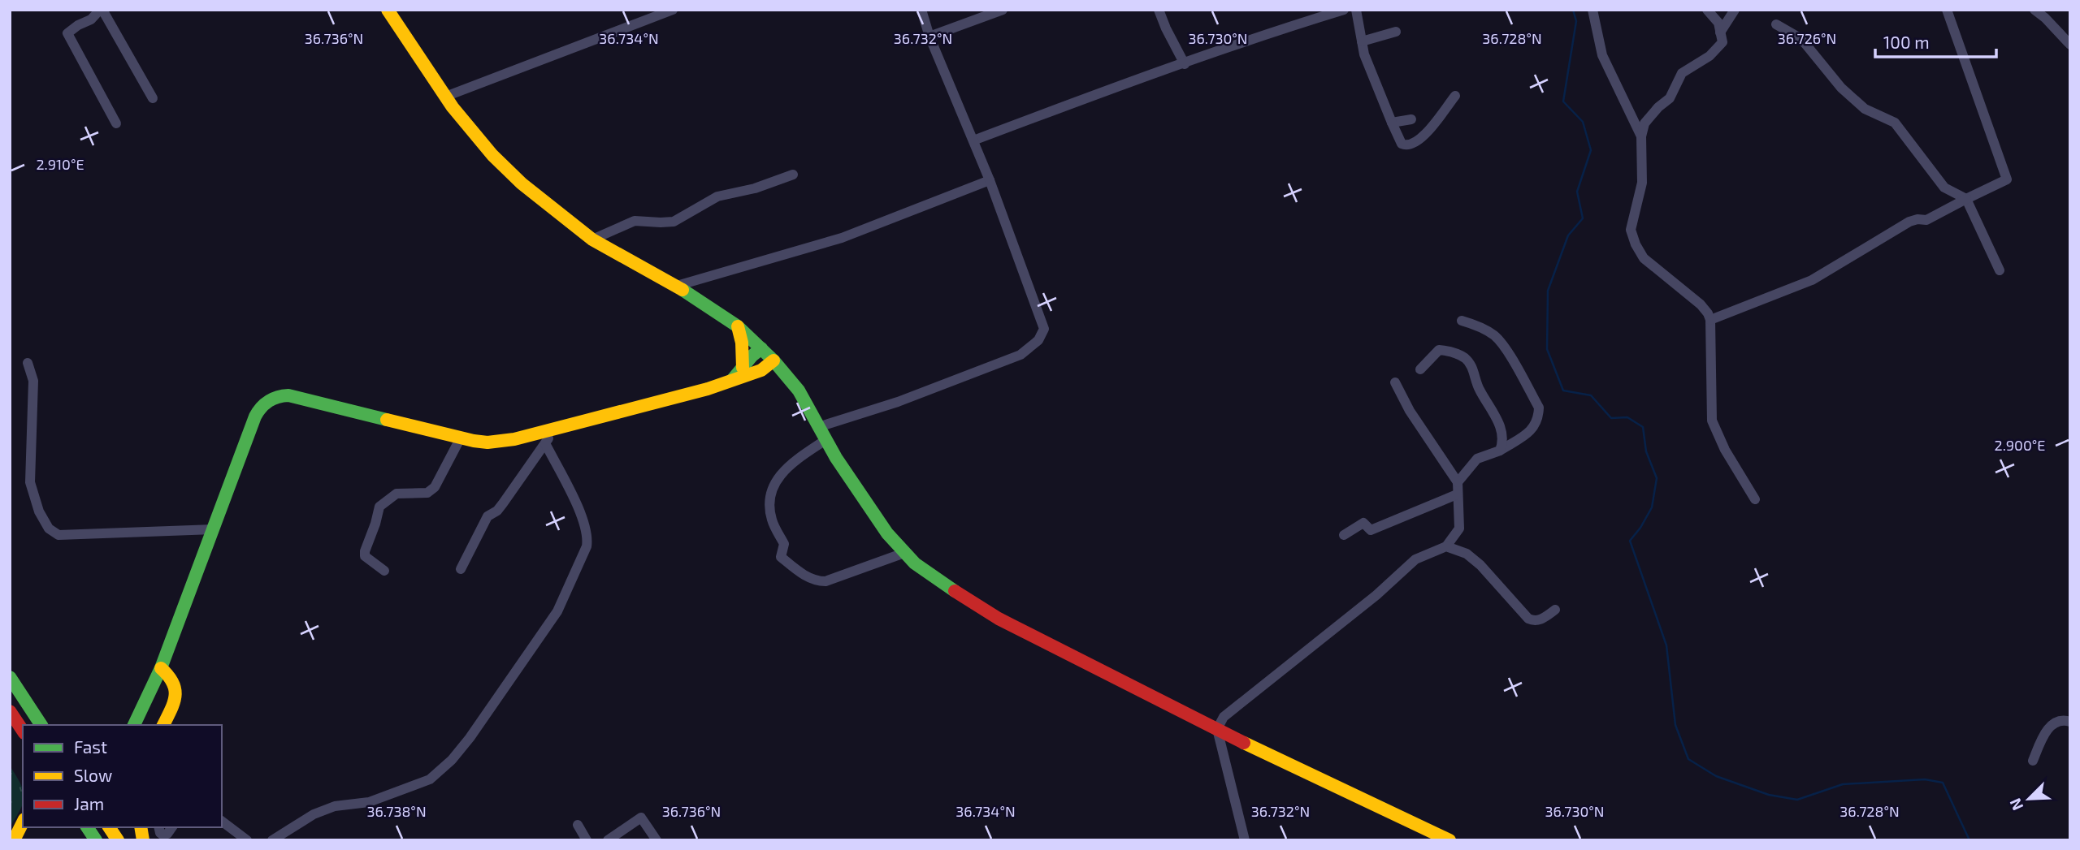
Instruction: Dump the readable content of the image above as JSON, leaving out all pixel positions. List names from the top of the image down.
{
  "legend": ["Fast", "Slow", "Jam"],
  "scale_bar": "100 m",
  "north": "bottom left",
  "coordinates": [
    "36.728°N",
    "36.736°N",
    "36.734°N",
    "36.732°N",
    "36.730°N",
    "36.726°N",
    "2.910°E",
    "2.900°E",
    "36.738°N"
  ]
}
